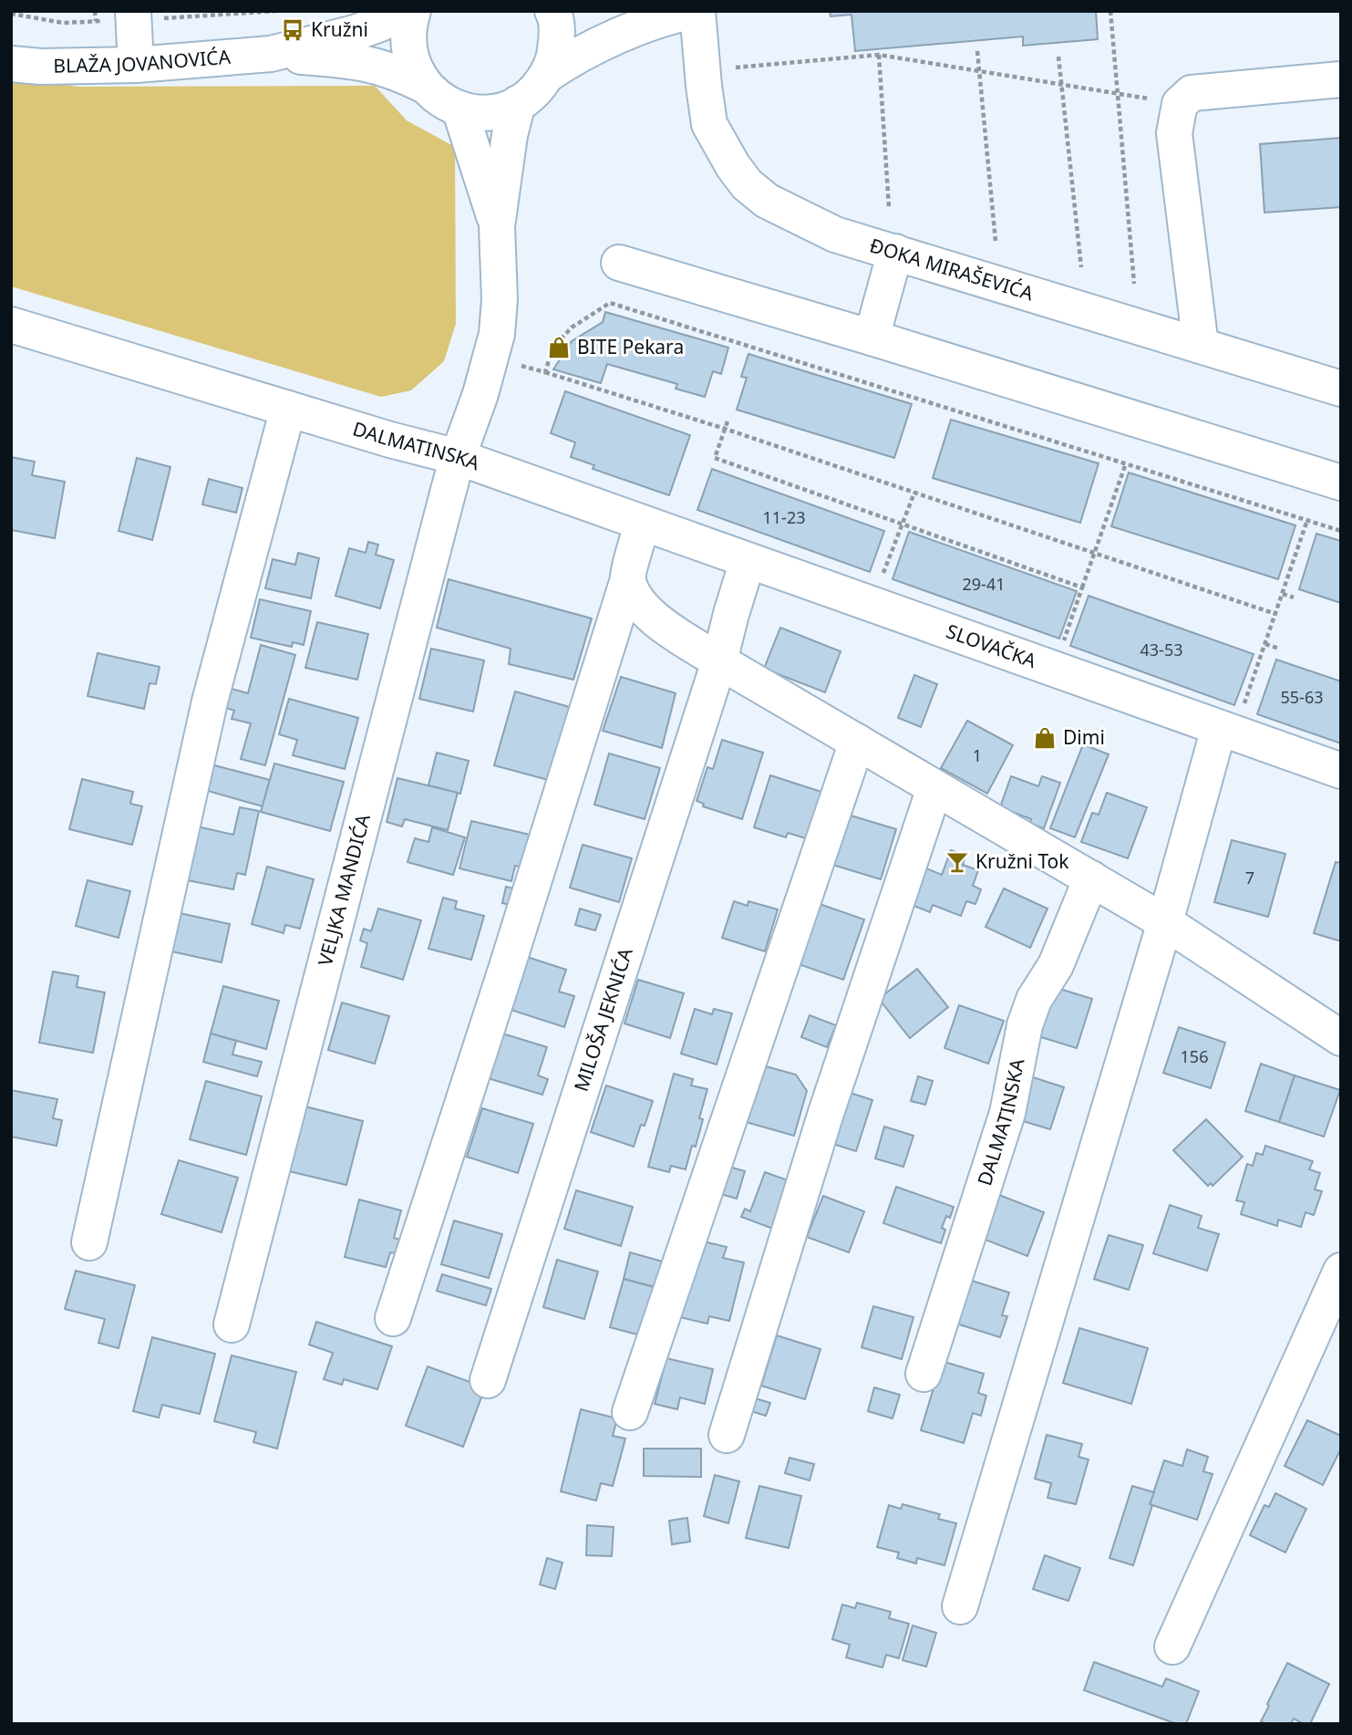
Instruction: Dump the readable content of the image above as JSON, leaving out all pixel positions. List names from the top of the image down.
{
  "streets": {
    "street": [
      "BLAŽA JOVANOVIĆA",
      "ĐOKA MIRAŠEVIĆA",
      "DALMATINSKA",
      "SLOVAČKA",
      "VELJKA MANDIĆA",
      "MILOŠA JEKNIĆA"
    ]
  },
  "crossings": [
    ["DALMATINSKA", "SLOVAČKA"],
    ["DALMATINSKA", "VELJKA MANDIĆA"]
  ],
  "places": {
    "bus stop": ["Kružni"],
    "shop": ["BITE Pekara", "Dimi"],
    "bar": ["Kružni Tok"]
  },
  "house_numbers": [
    "11-23",
    "29-41",
    "43-53",
    "55-63",
    "1",
    "7",
    "156"
  ]
}
